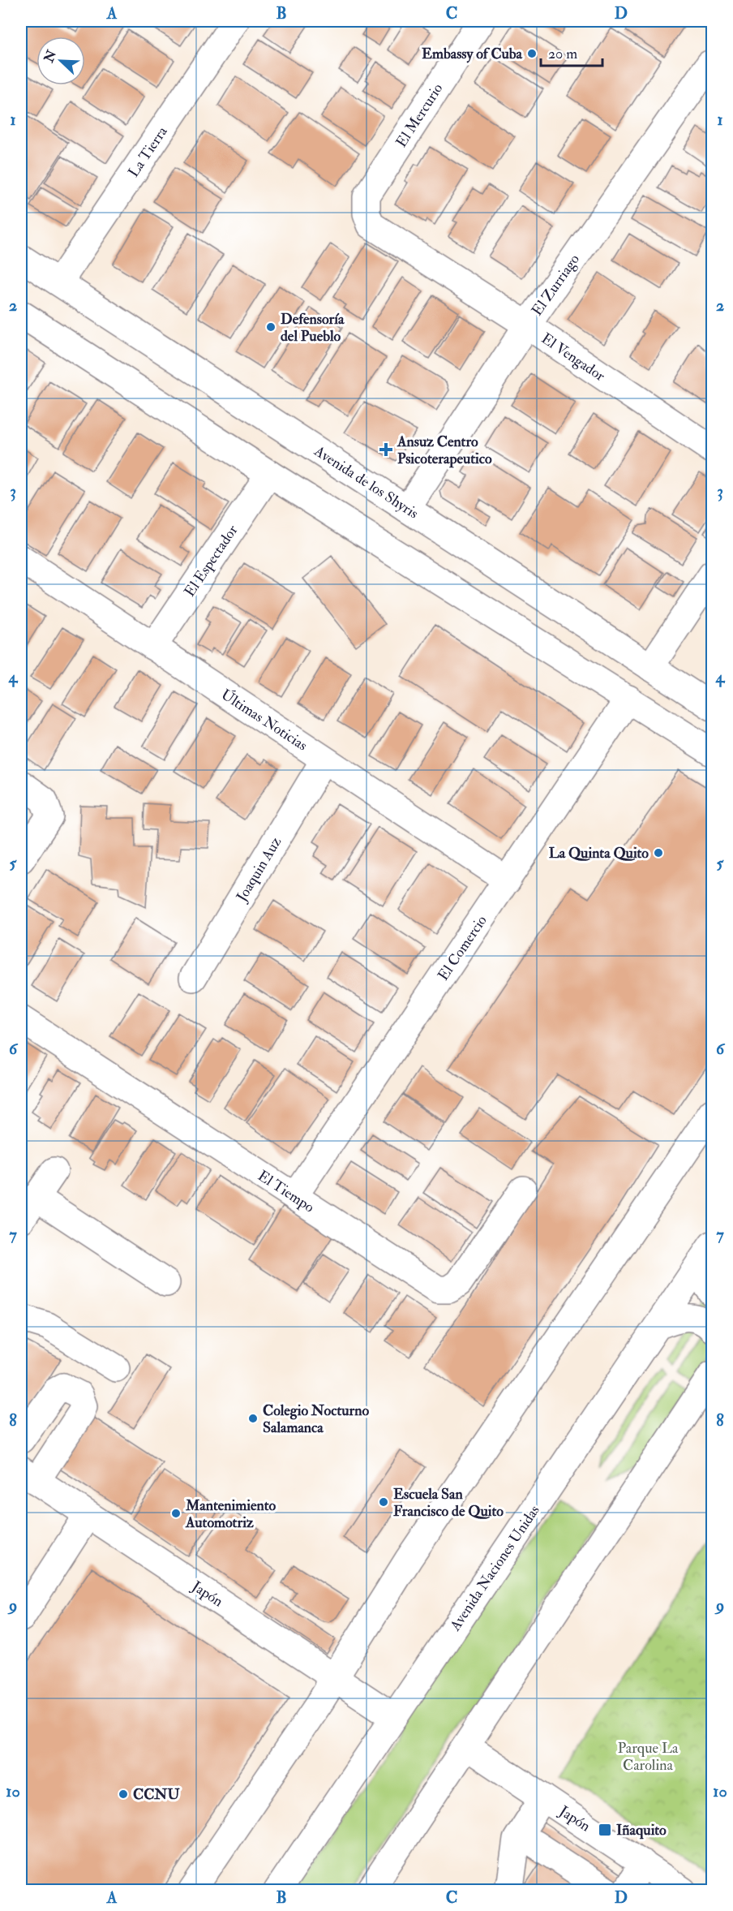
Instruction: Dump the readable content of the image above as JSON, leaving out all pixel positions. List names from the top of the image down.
{
  "streets": {
    "street": [
      "El Mercurio",
      "La Tierra",
      "El Zurriago",
      "El Vengador",
      "Avenida de los Shyris",
      "El Espectador",
      "Últimas Noticias",
      "Joaquin Auz",
      "El Comercio",
      "El Tiempo",
      "Avenida Naciones Unidas",
      "Japón"
    ]
  },
  "crossings": [
    ["El Mercurio", "El Vengador"],
    ["La Tierra", "Avenida de los Shyris"],
    ["El Zurriago", "El Vengador"],
    ["El Zurriago", "Avenida de los Shyris"],
    ["El Espectador", "Últimas Noticias"],
    ["Últimas Noticias", "Joaquin Auz"],
    ["Últimas Noticias", "El Comercio"],
    ["El Comercio", "El Tiempo"],
    ["Avenida Naciones Unidas", "Japón"]
  ],
  "parks": ["Parque La Carolina"],
  "places": {
    "other": [
      "Embassy of Cuba",
      "Defensoría del Pueblo",
      "La Quinta Quito",
      "Colegio Nocturno Salamanca",
      "Escuela San Francisco de Quito",
      "Mantenimiento Automotriz",
      "CCNU"
    ],
    "health": ["Ansuz Centro Psicoterapeutico"],
    "transit": ["Iñaquito"]
  },
  "scale_bar": "20 m",
  "north": "top left",
  "grid": {
    "columns": [
      "A",
      "B",
      "C",
      "D"
    ],
    "rows": [
      "1",
      "2",
      "3",
      "4",
      "5",
      "6",
      "7",
      "8",
      "9",
      "10"
    ]
  }
}
